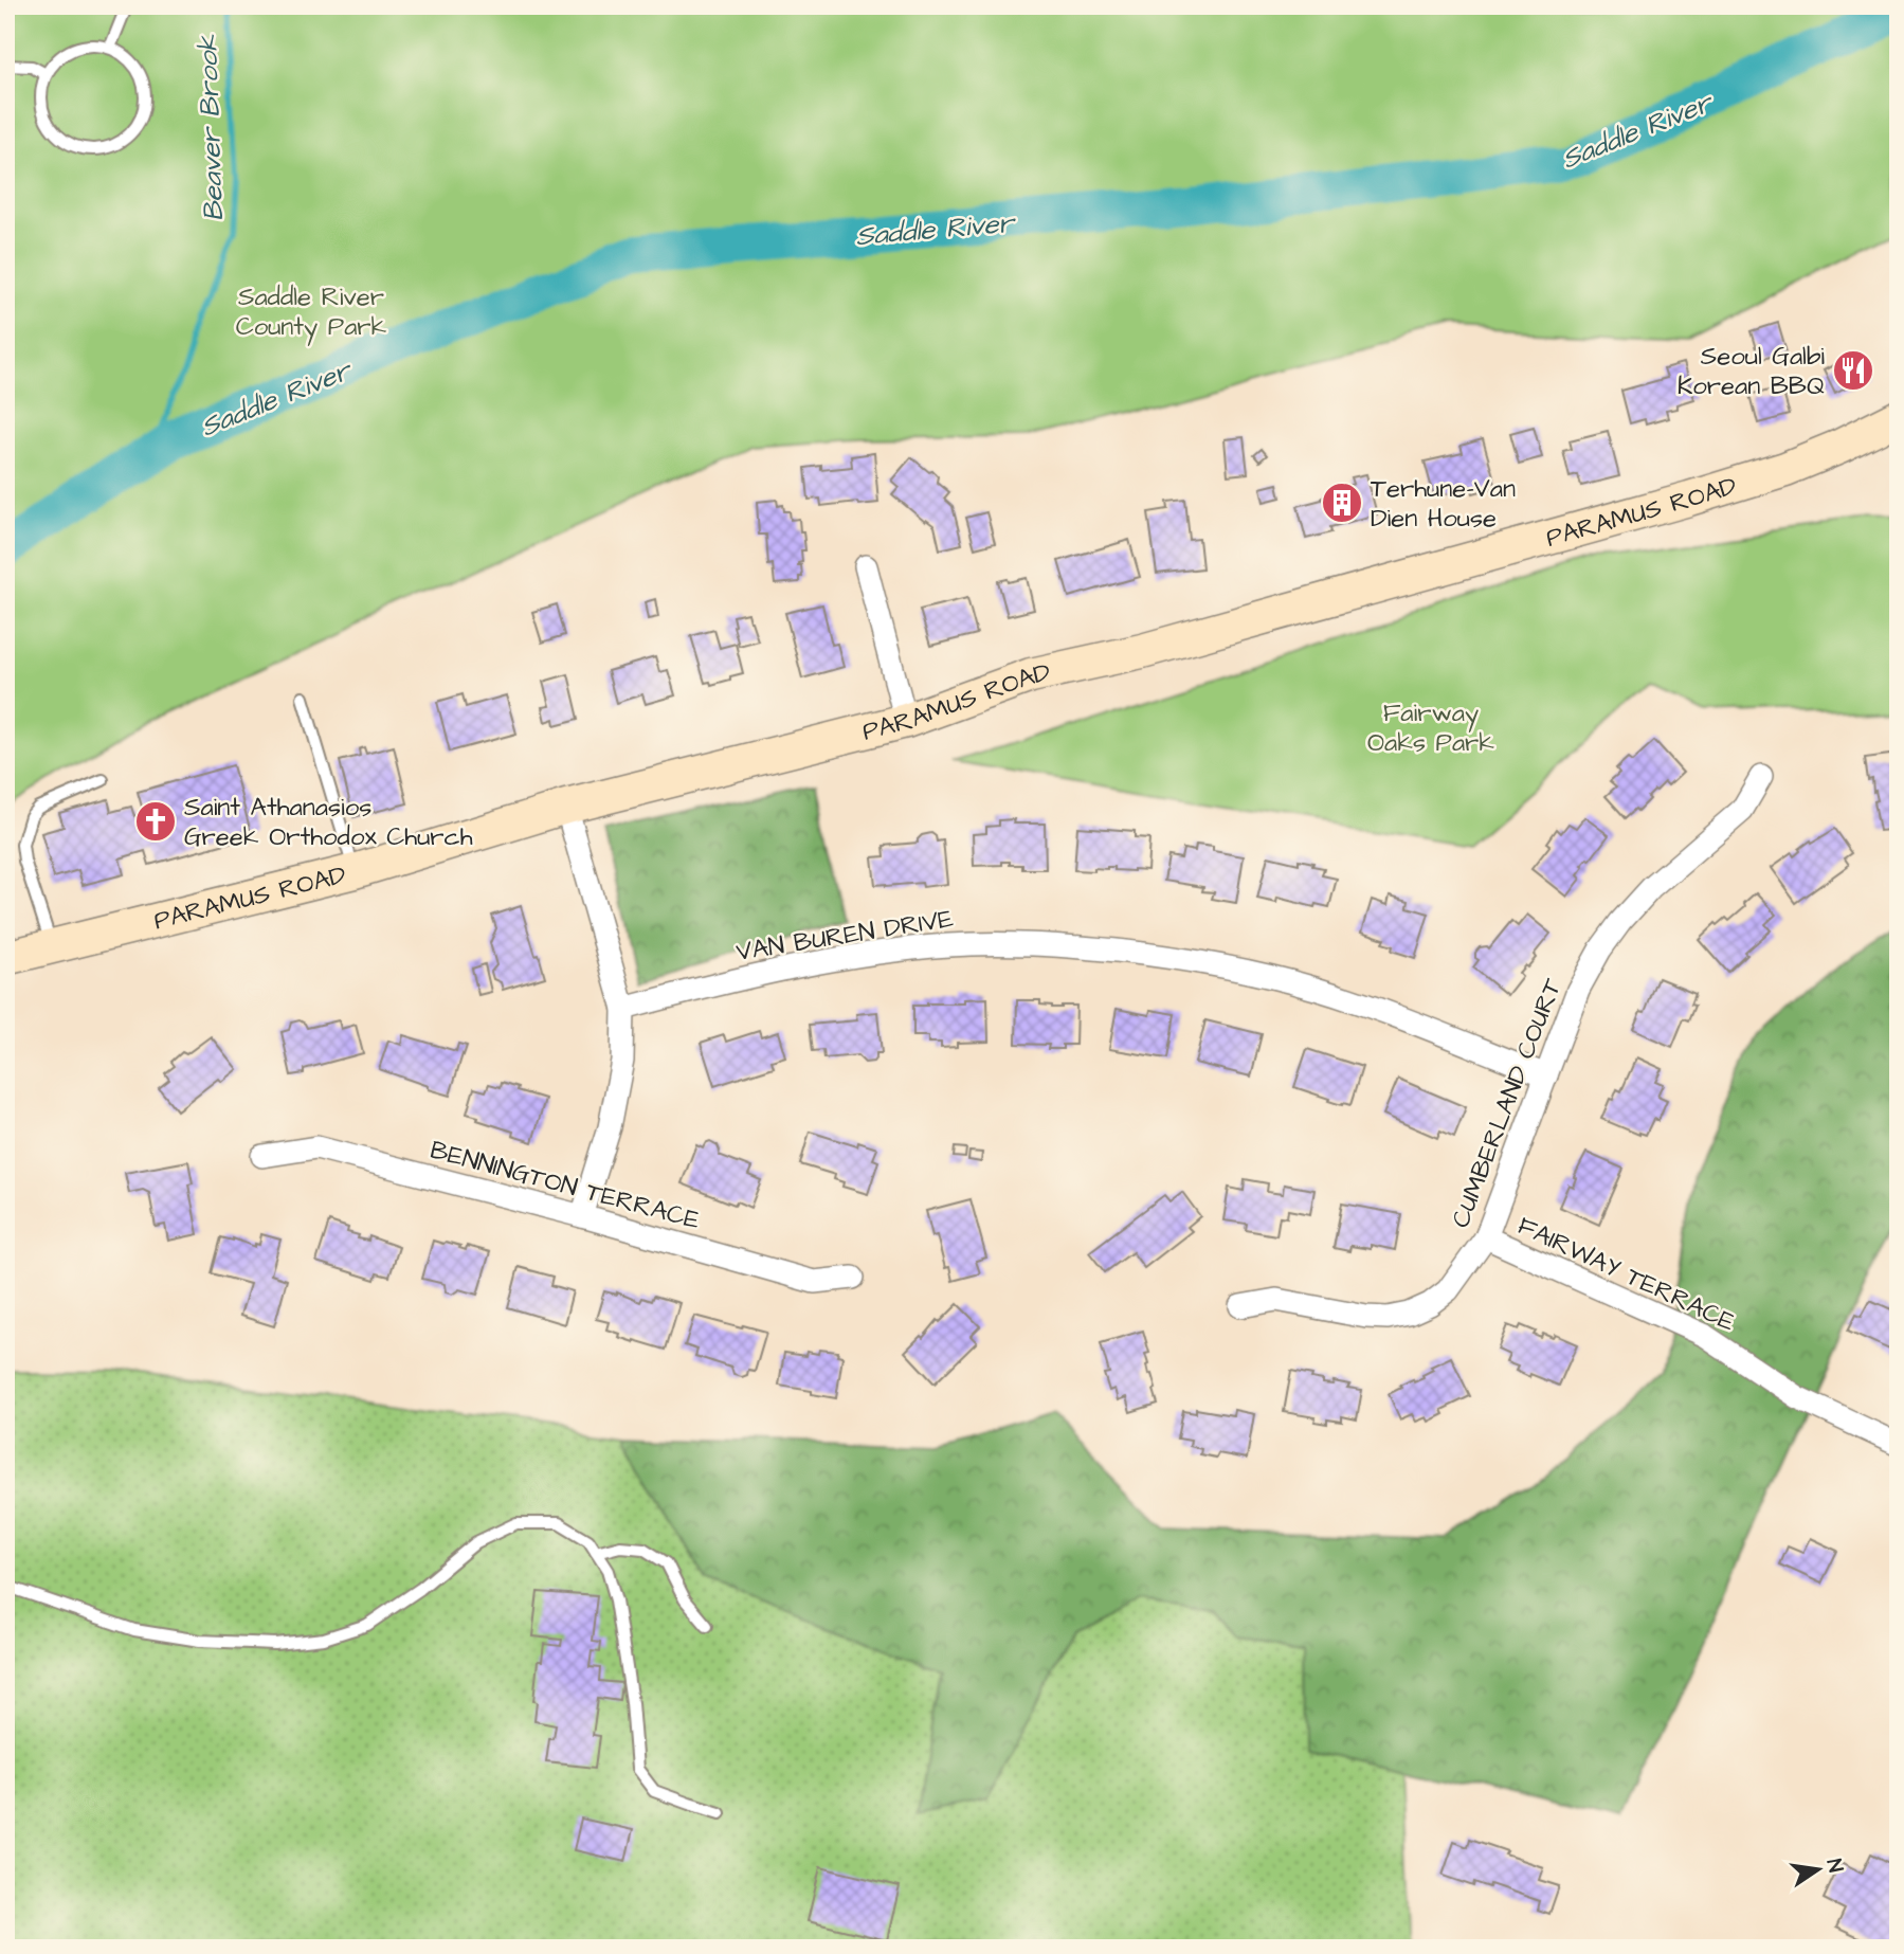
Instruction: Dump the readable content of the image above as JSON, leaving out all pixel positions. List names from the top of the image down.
{
  "streets": {
    "main road": ["PARAMUS ROAD"],
    "street": [
      "VAN BUREN DRIVE",
      "CUMBERLAND COURT",
      "BENNINGTON TERRACE",
      "FAIRWAY TERRACE"
    ]
  },
  "crossings": [
    ["VAN BUREN DRIVE", "CUMBERLAND COURT"],
    ["CUMBERLAND COURT", "FAIRWAY TERRACE"]
  ],
  "water": ["Beaver Brook", "Saddle River"],
  "parks": ["Saddle River County Park", "Fairway Oaks Park"],
  "places": {
    "restaurant": ["Seoul Galbi Korean BBQ"],
    "building": ["Terhune-Van Dien House"],
    "church": ["Saint Athanasios Greek Orthodox Church"]
  },
  "north": "right"
}
